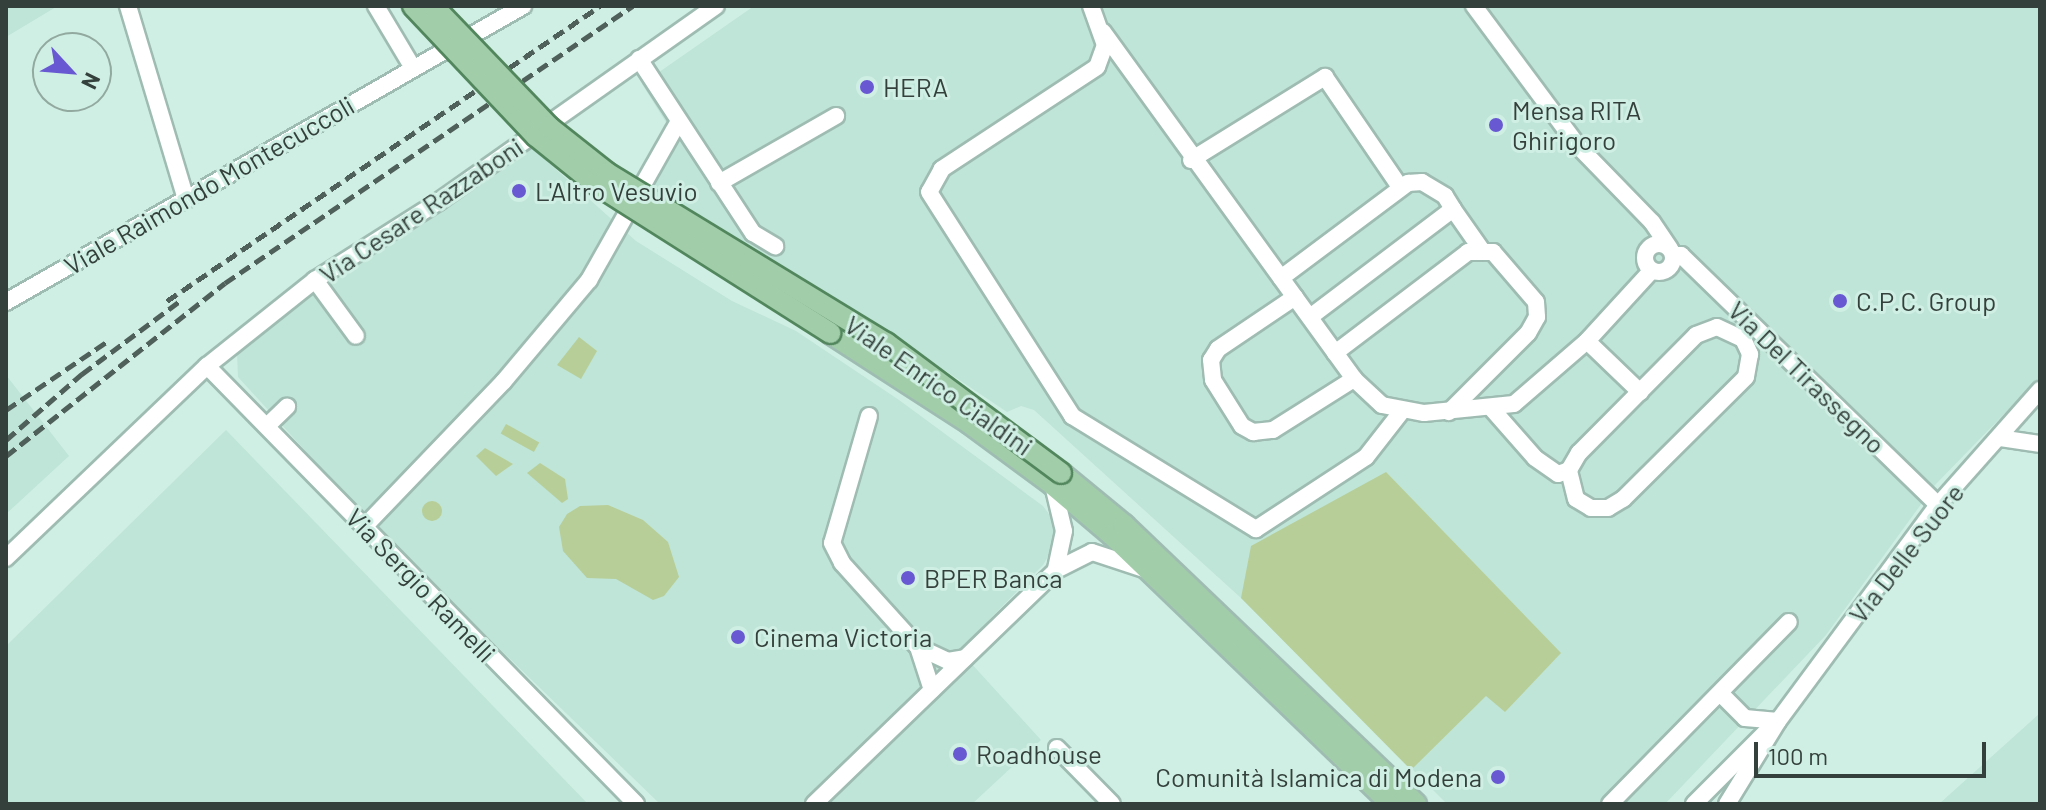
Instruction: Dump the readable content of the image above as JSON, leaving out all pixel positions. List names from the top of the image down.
{
  "streets": {
    "main road": ["Viale Enrico Cialdini"],
    "street": [
      "Viale Raimondo Montecuccoli",
      "Via Cesare Razzaboni",
      "Via Del Tirassegno",
      "Via Delle Suore",
      "Via Sergio Ramelli"
    ]
  },
  "crossings": [
    ["Via Cesare Razzaboni", "Via Sergio Ramelli"],
    ["Via Del Tirassegno", "Via Delle Suore"]
  ],
  "places": [
    "HERA",
    "Mensa RITA Ghirigoro",
    "L'Altro Vesuvio",
    "C.P.C. Group",
    "BPER Banca",
    "Cinema Victoria",
    "Roadhouse",
    "Comunità Islamica di Modena"
  ],
  "scale_bar": "100 m",
  "north": "bottom right"
}
